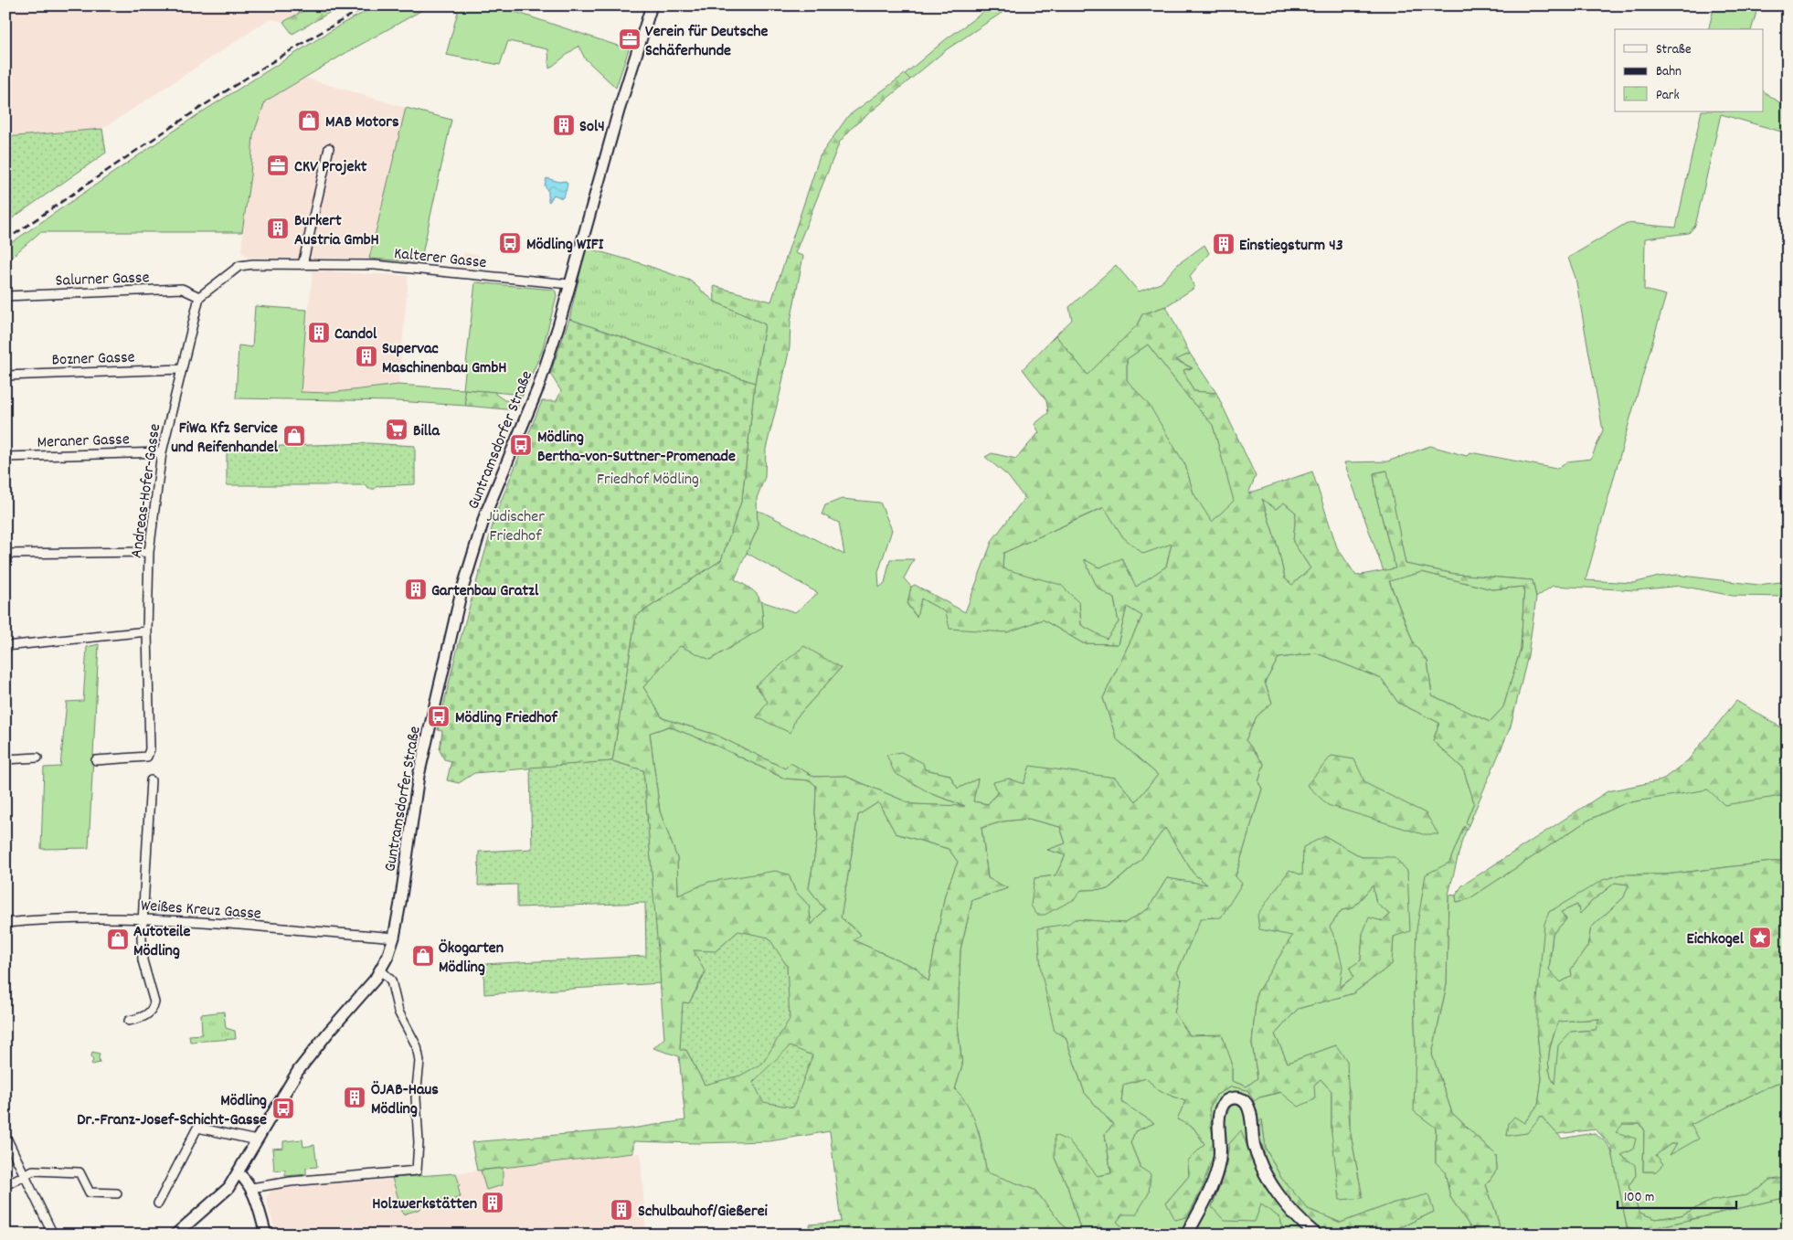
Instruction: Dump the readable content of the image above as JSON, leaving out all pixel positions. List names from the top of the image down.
{
  "streets": {
    "street": [
      "Kalterer Gasse",
      "Salurner Gasse",
      "Bozner Gasse",
      "Meraner Gasse",
      "Guntramsdorfer Straße",
      "Andreas-Hofer-Gasse",
      "Weißes Kreuz Gasse"
    ]
  },
  "crossings": [
    ["Kalterer Gasse", "Salurner Gasse"],
    ["Kalterer Gasse", "Guntramsdorfer Straße"],
    ["Kalterer Gasse", "Andreas-Hofer-Gasse"],
    ["Salurner Gasse", "Andreas-Hofer-Gasse"],
    ["Bozner Gasse", "Andreas-Hofer-Gasse"],
    ["Meraner Gasse", "Andreas-Hofer-Gasse"],
    ["Guntramsdorfer Straße", "Weißes Kreuz Gasse"]
  ],
  "parks": ["Friedhof Mödling", "Jüdischer Friedhof"],
  "places": {
    "office": ["Verein für Deutsche Schäferhunde", "CKV Projekt"],
    "shop": [
      "MAB Motors",
      "FiWa Kfz Service und Reifenhandel",
      "Autoteile Mödling",
      "Ökogarten Mödling"
    ],
    "building": [
      "Sol4",
      "Burkert Austria GmbH",
      "Einstiegsturm 43",
      "Candol",
      "Supervac Maschinenbau GmbH",
      "Gartenbau Gratzl",
      "ÖJAB-Haus Mödling",
      "Holzwerkstätten",
      "Schulbauhof/Gießerei"
    ],
    "bus stop": [
      "Mödling WIFI",
      "Mödling Bertha-von-Suttner-Promenade",
      "Mödling Friedhof",
      "Mödling Dr.-Franz-Josef-Schicht-Gasse"
    ],
    "supermarket": ["Billa"],
    "place": ["Eichkogel"]
  },
  "legend": ["Straße", "Bahn", "Park"],
  "scale_bar": "100 m"
}
